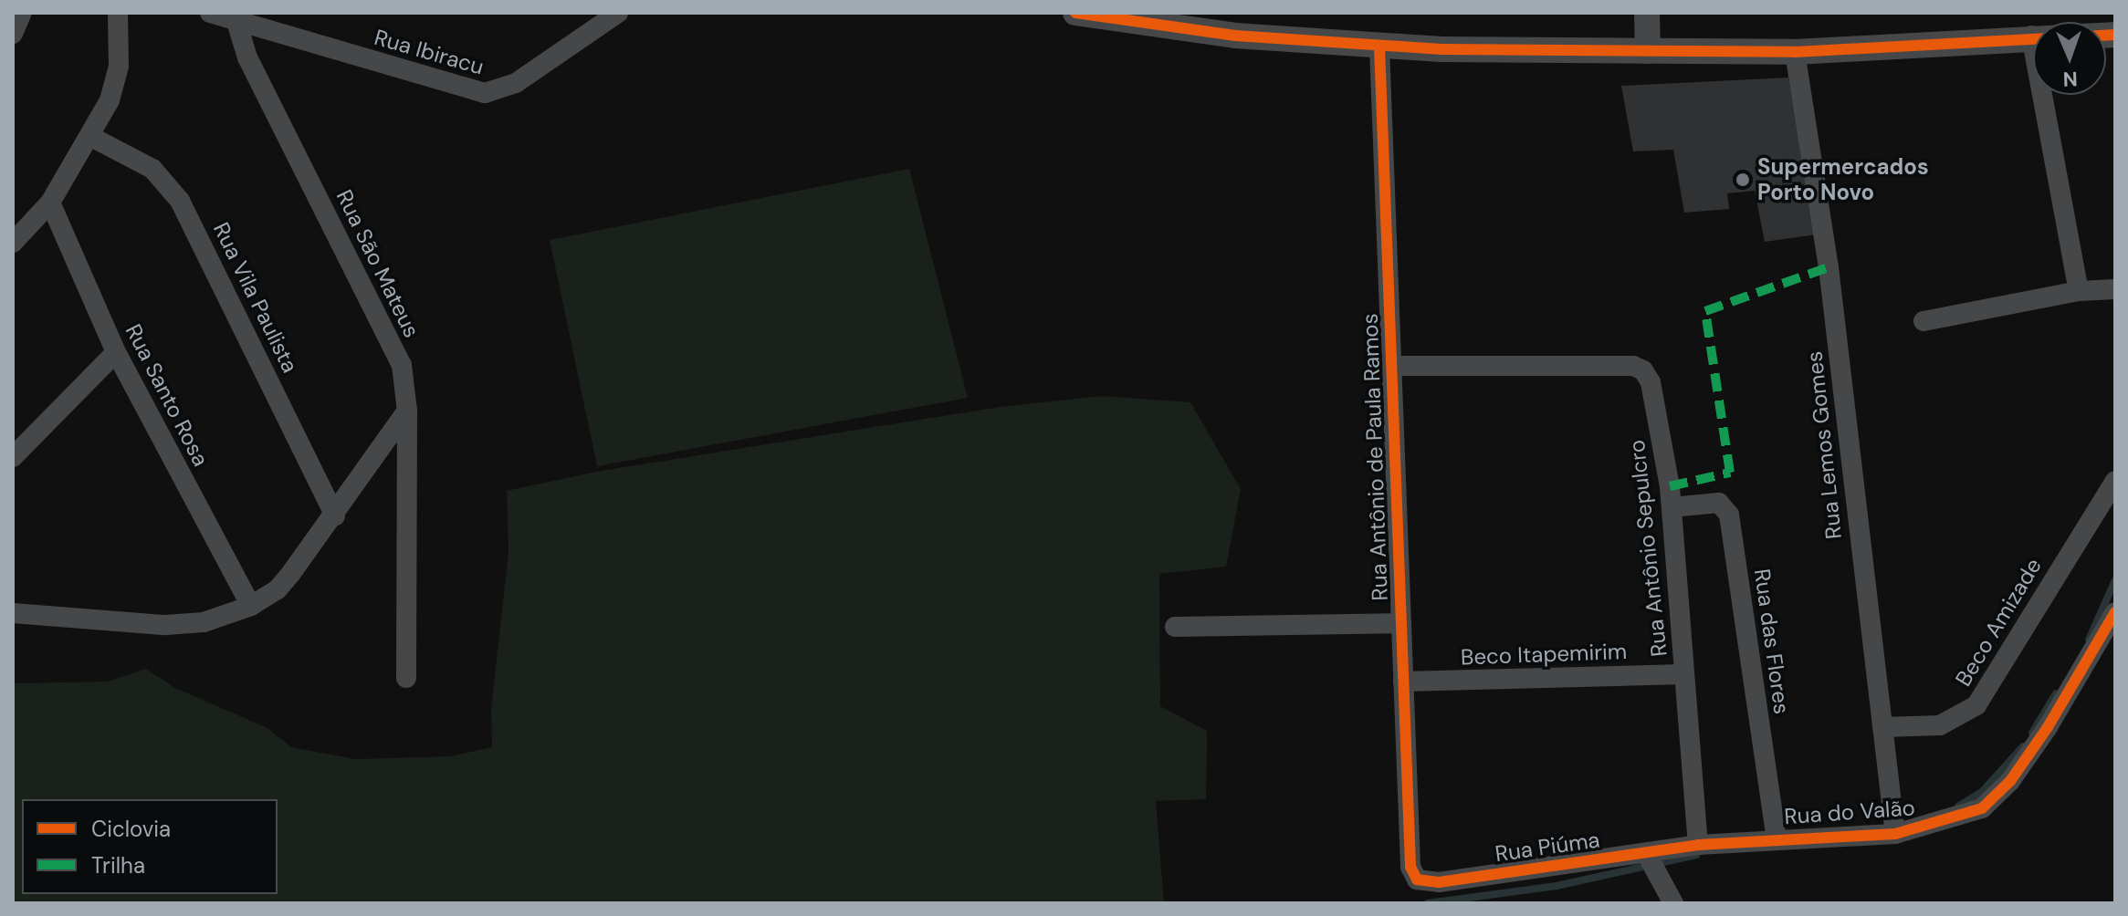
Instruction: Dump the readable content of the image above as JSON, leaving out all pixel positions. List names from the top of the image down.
{
  "streets": {
    "street": [
      "Rua Ibiracu",
      "Rua São Mateus",
      "Rua Vila Paulista",
      "Rua Santo Rosa",
      "Rua Lemos Gomes",
      "Rua Antônio de Paula Ramos",
      "Rua Antônio Sepulcro",
      "Beco Amizade",
      "Rua das Flores",
      "Beco Itapemirim",
      "Rua do Valão",
      "Rua Piúma"
    ]
  },
  "crossings": [
    ["Rua Ibiracu", "Rua São Mateus"],
    ["Rua Lemos Gomes", "Beco Amizade"],
    ["Rua Lemos Gomes", "Rua do Valão"],
    ["Rua Antônio de Paula Ramos", "Rua Antônio Sepulcro"],
    ["Rua Antônio de Paula Ramos", "Beco Itapemirim"],
    ["Rua Antônio de Paula Ramos", "Rua Piúma"],
    ["Rua Antônio Sepulcro", "Rua das Flores"],
    ["Rua Antônio Sepulcro", "Beco Itapemirim"],
    ["Rua Antônio Sepulcro", "Rua do Valão"],
    ["Rua Antônio Sepulcro", "Rua Piúma"],
    ["Rua das Flores", "Rua do Valão"],
    ["Rua do Valão", "Rua Piúma"]
  ],
  "places": ["Supermercados Porto Novo"],
  "legend": ["Ciclovia", "Trilha"],
  "north": "bottom"
}
